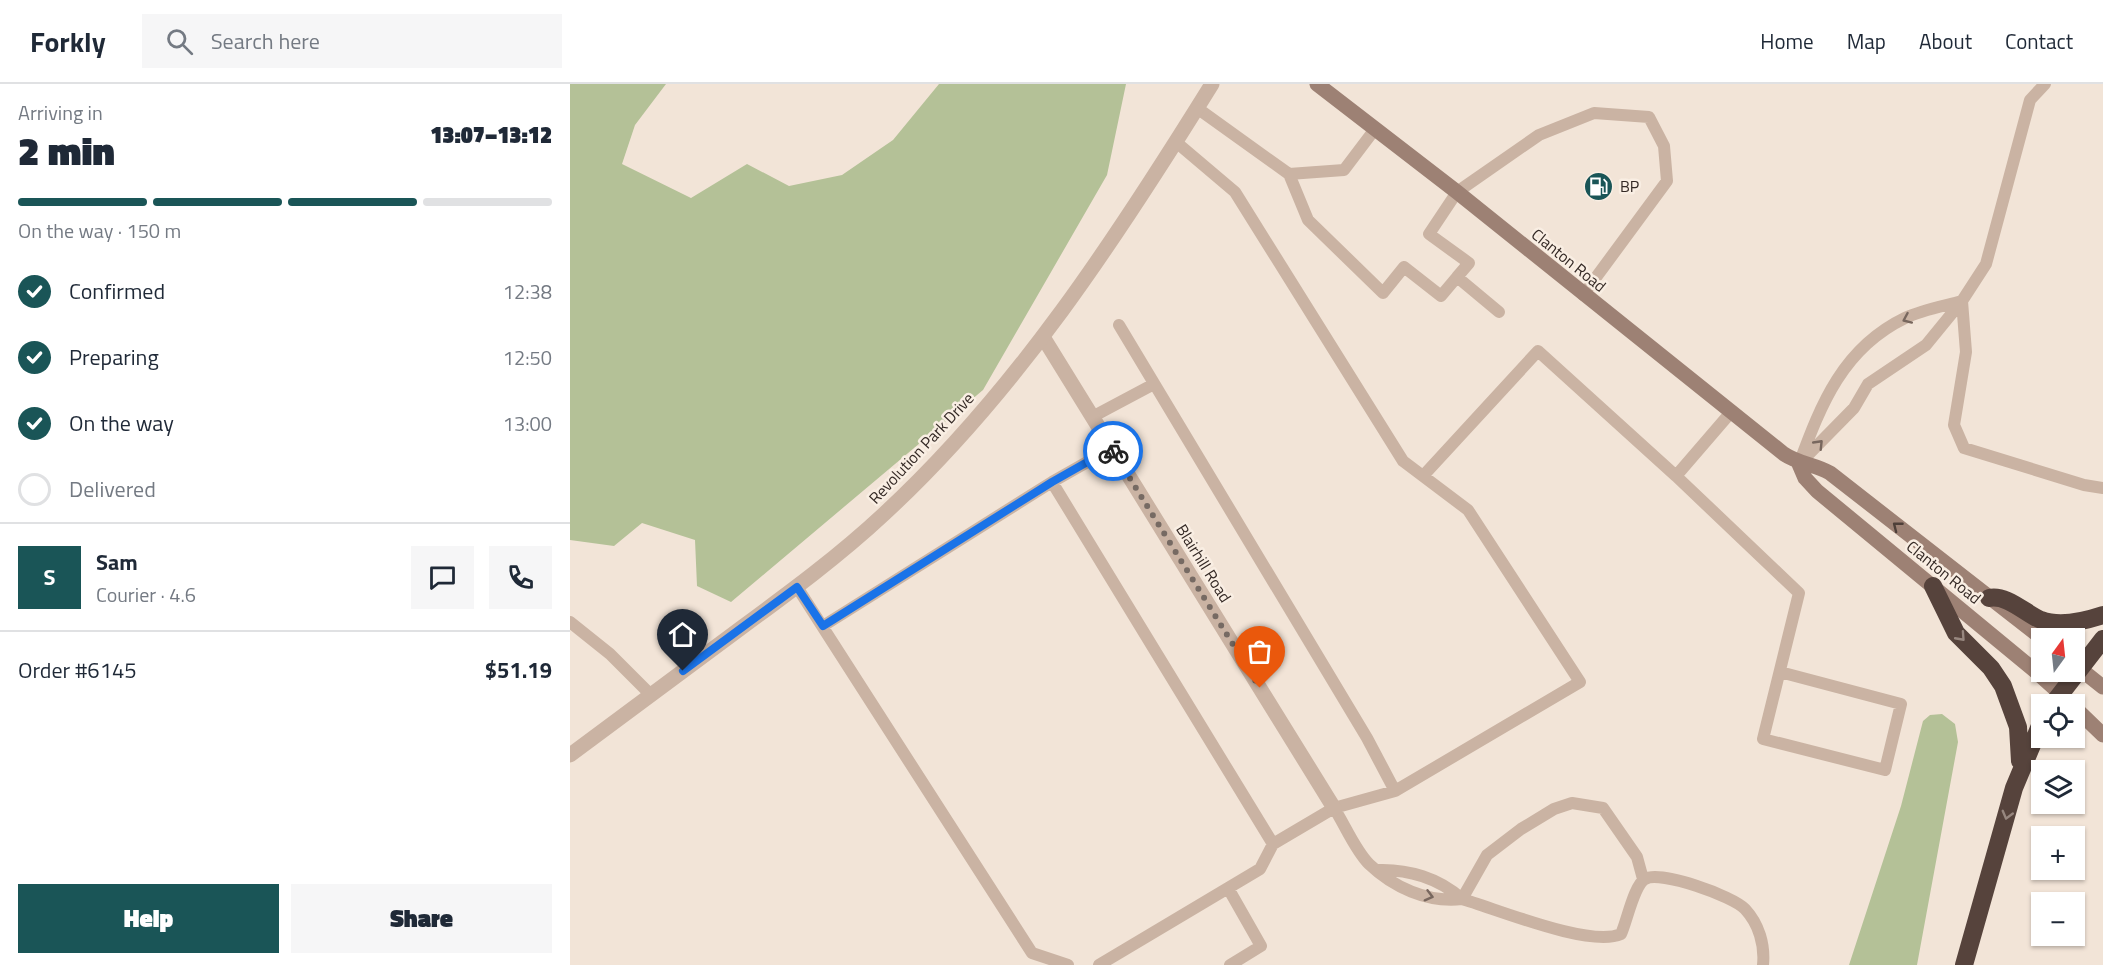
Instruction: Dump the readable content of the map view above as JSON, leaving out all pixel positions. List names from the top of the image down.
{
  "streets": {
    "main road": ["Clanton Road"],
    "street": ["Revolution Park Drive", "Blairhill Road"]
  },
  "crossings": [
    ["Revolution Park Drive", "Blairhill Road"]
  ],
  "places": {
    "fuel station": ["BP"]
  },
  "north": "top",
  "page": {
    "header": "Forkly",
    "search": "Search here",
    "nav": [
      "Home",
      "Map",
      "About",
      "Contact"
    ],
    "heading": ["2 min", "Arriving in", "13:07–13:12"],
    "panel": [
      "Sam",
      "Courier · 4.6",
      "Order #6145",
      "$51.19"
    ],
    "bar": "On the way · 150 m",
    "list": [
      ["Confirmed", "12:38"],
      ["Preparing", "12:50"],
      ["On the way", "13:00"],
      "Delivered"
    ],
    "round": "S",
    "map_buttons": ["+", "−"],
    "buttons": ["Help", "Share"]
  }
}
